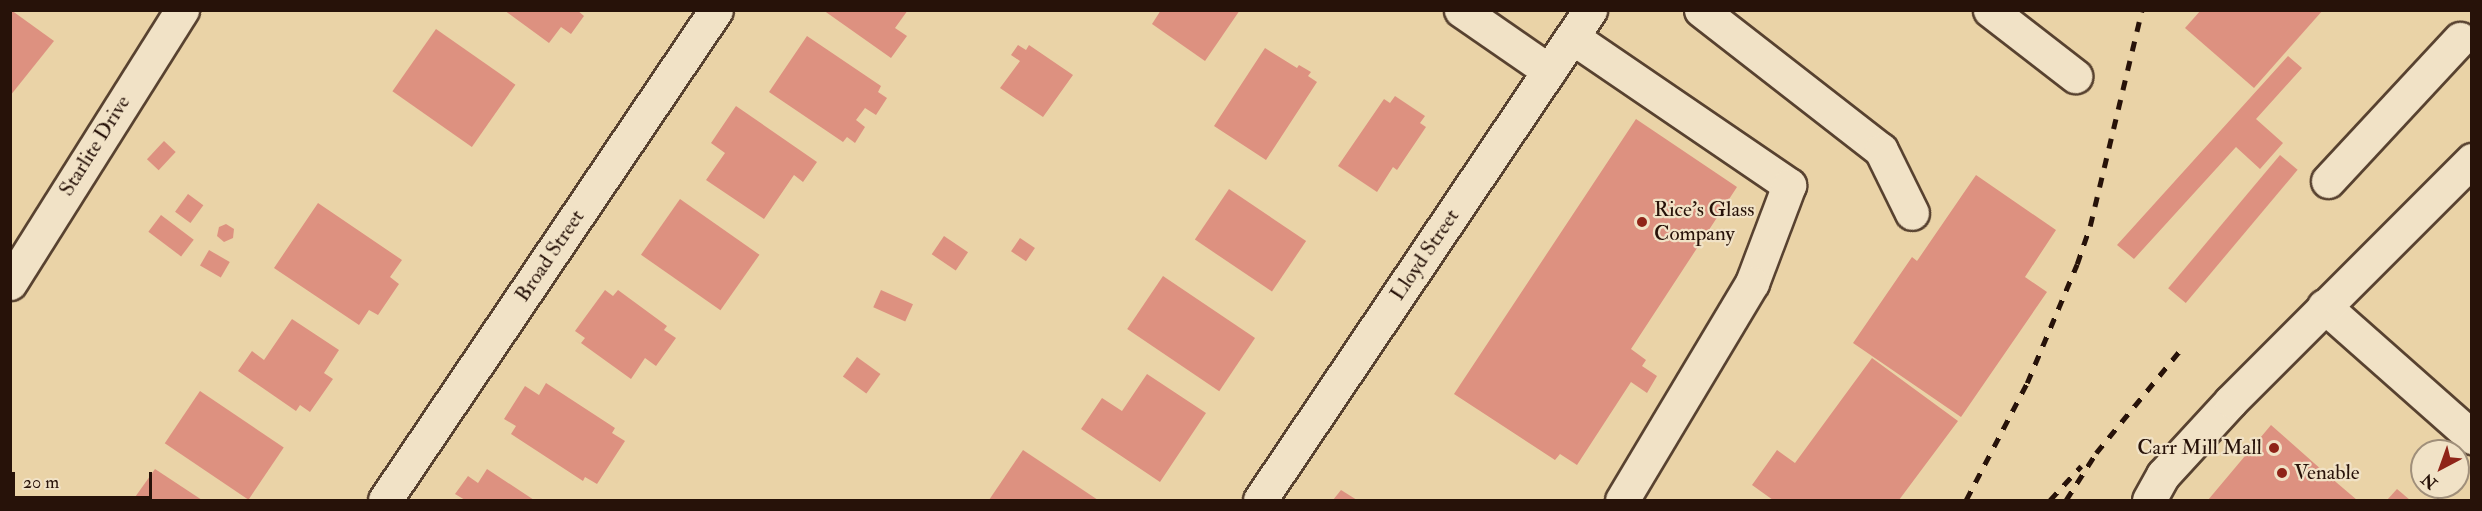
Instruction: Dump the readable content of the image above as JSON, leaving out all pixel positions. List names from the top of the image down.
{
  "streets": {
    "street": ["Starlite Drive", "Lloyd Street", "Broad Street"]
  },
  "places": ["Rice's Glass Company", "Carr Mill Mall", "Venable"],
  "scale_bar": "20 m",
  "north": "bottom left"
}
